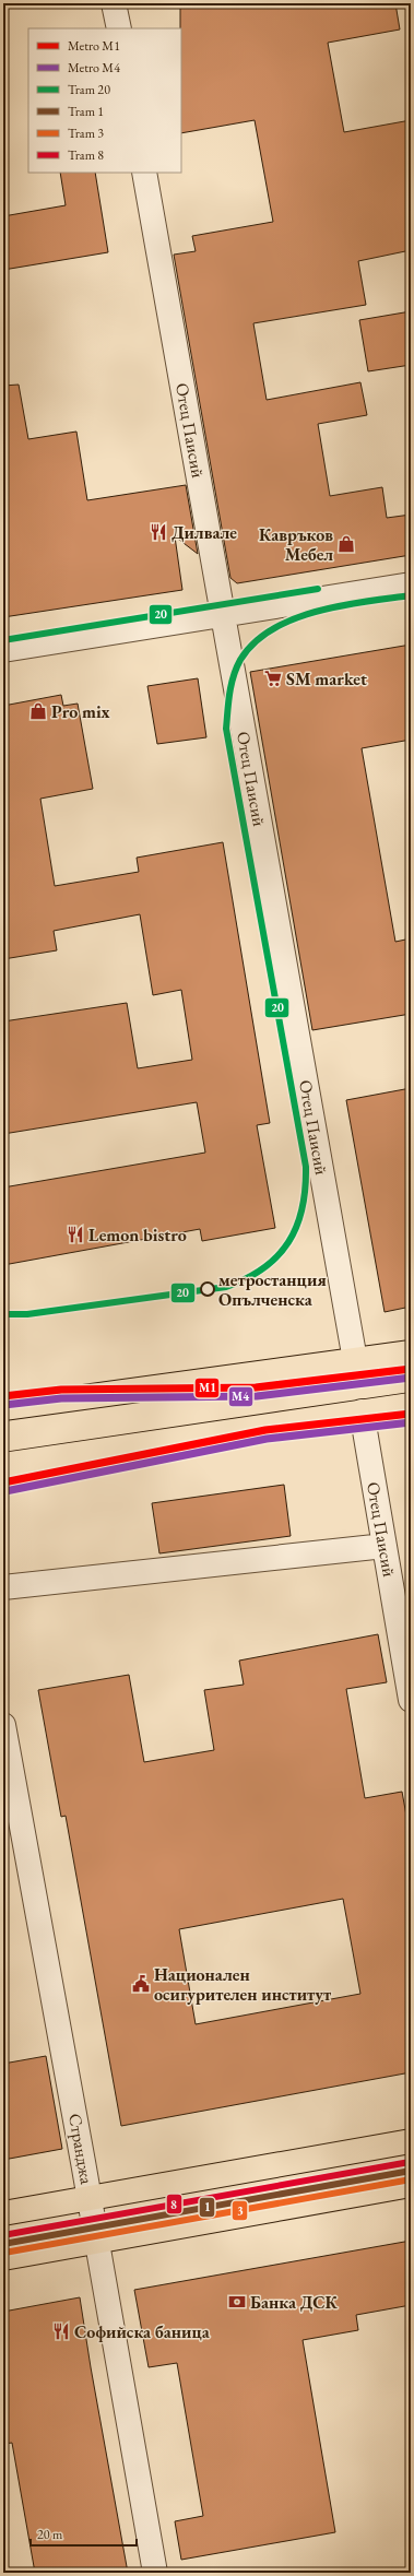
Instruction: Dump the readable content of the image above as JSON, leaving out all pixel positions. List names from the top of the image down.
{
  "streets": {
    "street": ["Отец Паисий", "Странджа"]
  },
  "places": {
    "restaurant": ["Дилвале", "Lemon bistro", "Софийска баница"],
    "shop": ["Кавръков Мебел", "Pro mix"],
    "supermarket": ["SM market"],
    "other": ["метростанция Опълченска"],
    "public building": ["Национален осигурителен институт"],
    "bank": ["Банка ДСК"]
  },
  "lines": [
    "tram line 20",
    "metro line M1",
    "metro line M4",
    "tram line 8",
    "tram line 1",
    "tram line 3"
  ],
  "legend": [
    "Metro M1",
    "Metro M4",
    "Tram 20",
    "Tram 1",
    "Tram 3",
    "Tram 8"
  ],
  "scale_bar": "20 m"
}
